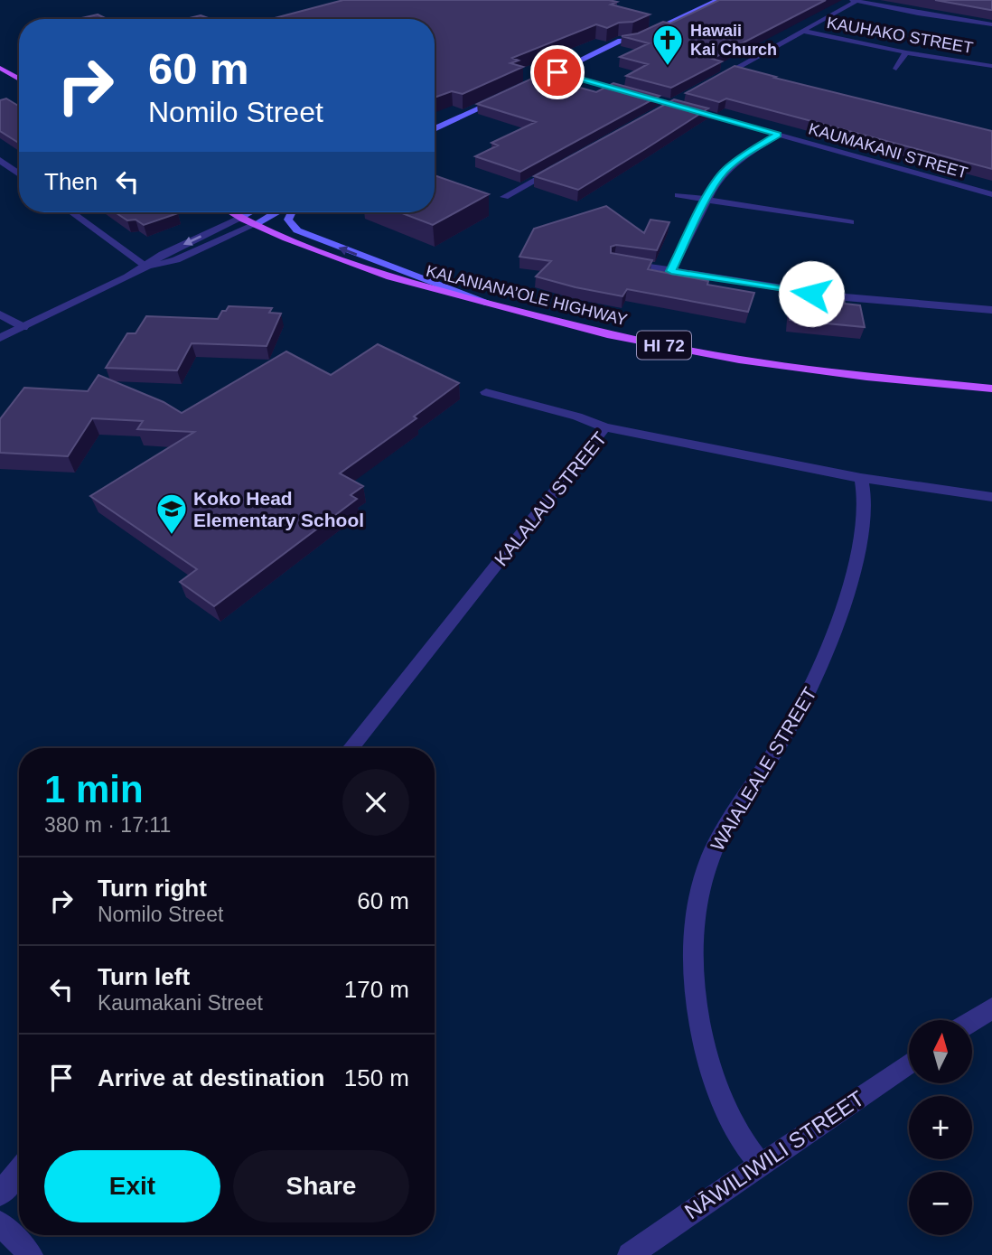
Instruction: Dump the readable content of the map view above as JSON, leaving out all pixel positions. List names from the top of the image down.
{
  "streets": {
    "main road": ["KALANIANA’OLE HIGHWAY", "HI 72"],
    "street": [
      "KAUHAKO STREET",
      "KAUMAKANI STREET",
      "KALALAU STREET",
      "WAIALEALE STREET",
      "NĀWILIWILI STREET"
    ]
  },
  "crossings": [
    ["KALALAU STREET", "WAIALEALE STREET"],
    ["WAIALEALE STREET", "NĀWILIWILI STREET"]
  ],
  "places": {
    "church": ["Hawaii Kai Church"],
    "school or university": ["Koko Head Elementary School"]
  },
  "north": "top",
  "page": {
    "turn": ["60 m", "Nomilo Street"],
    "then": "Then",
    "heading": ["1 min", "380 m · 17:11"],
    "list": [
      {
        "name": "Turn right",
        "note": "Nomilo Street",
        "value": "60 m"
      },
      {
        "name": "Turn left",
        "note": "Kaumakani Street",
        "value": "170 m"
      },
      {
        "name": "Arrive at destination",
        "value": "150 m"
      }
    ],
    "map_buttons": ["+", "−"],
    "buttons": ["Exit", "Share"]
  }
}
